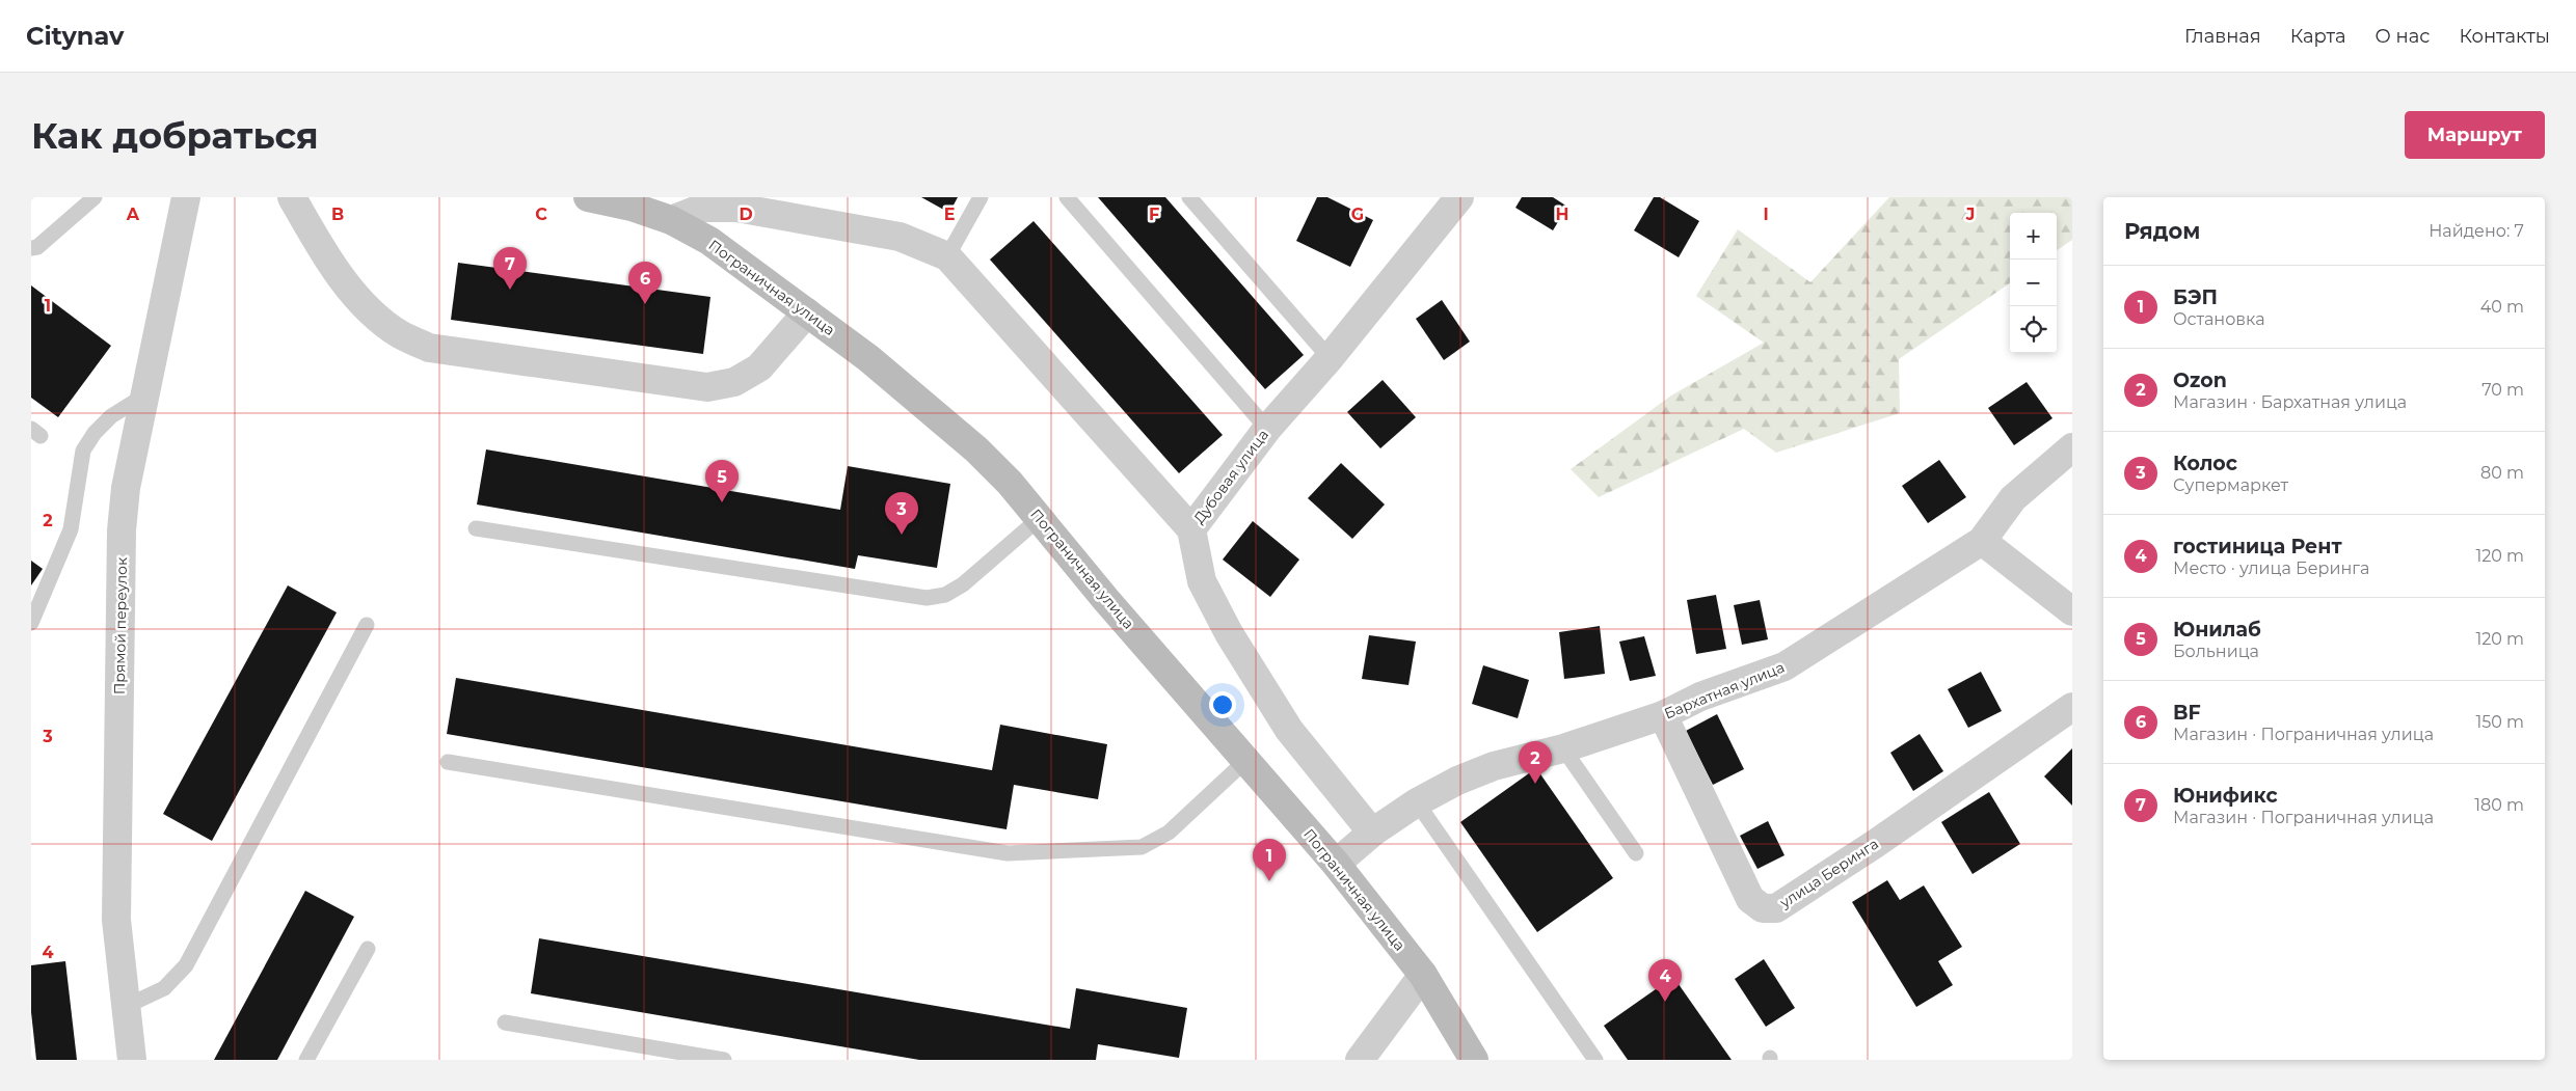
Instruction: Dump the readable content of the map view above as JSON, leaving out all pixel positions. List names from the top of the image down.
{
  "streets": {
    "main road": ["Пограничная улица"],
    "street": [
      "Дубовая улица",
      "Прямой переулок",
      "Бархатная улица",
      "улица Беринга"
    ]
  },
  "crossings": [
    ["Пограничная улица", "Бархатная улица"],
    ["Дубовая улица", "Бархатная улица"],
    ["Бархатная улица", "улица Беринга"]
  ],
  "page": {
    "header": "Citynav",
    "nav": [
      "Главная",
      "Карта",
      "О нас",
      "Контакты"
    ],
    "buttons": "Маршрут",
    "title": "Как добраться",
    "heading": ["Рядом", "Найдено: 7"],
    "map_buttons": ["+", "−"],
    "pins": [
      "7",
      "6",
      "5",
      "3",
      "2",
      "1",
      "4"
    ],
    "list": [
      {
        "mark": "1",
        "name": "БЭП",
        "note": "Остановка",
        "value": "40 m"
      },
      {
        "mark": "2",
        "name": "Ozon",
        "note": "Магазин · Бархатная улица",
        "value": "70 m"
      },
      {
        "mark": "3",
        "name": "Колос",
        "note": "Супермаркет",
        "value": "80 m"
      },
      {
        "mark": "4",
        "name": "гостиница Рент",
        "note": "Место · улица Беринга",
        "value": "120 m"
      },
      {
        "mark": "5",
        "name": "Юнилаб",
        "note": "Больница",
        "value": "120 m"
      },
      {
        "mark": "6",
        "name": "BF",
        "note": "Магазин · Пограничная улица",
        "value": "150 m"
      },
      {
        "mark": "7",
        "name": "Юнификс",
        "note": "Магазин · Пограничная улица",
        "value": "180 m"
      }
    ]
  },
  "grid": {
    "columns": [
      "A",
      "B",
      "C",
      "D",
      "E",
      "F",
      "G",
      "H",
      "I",
      "J"
    ],
    "rows": [
      "1",
      "2",
      "3",
      "4"
    ]
  }
}
